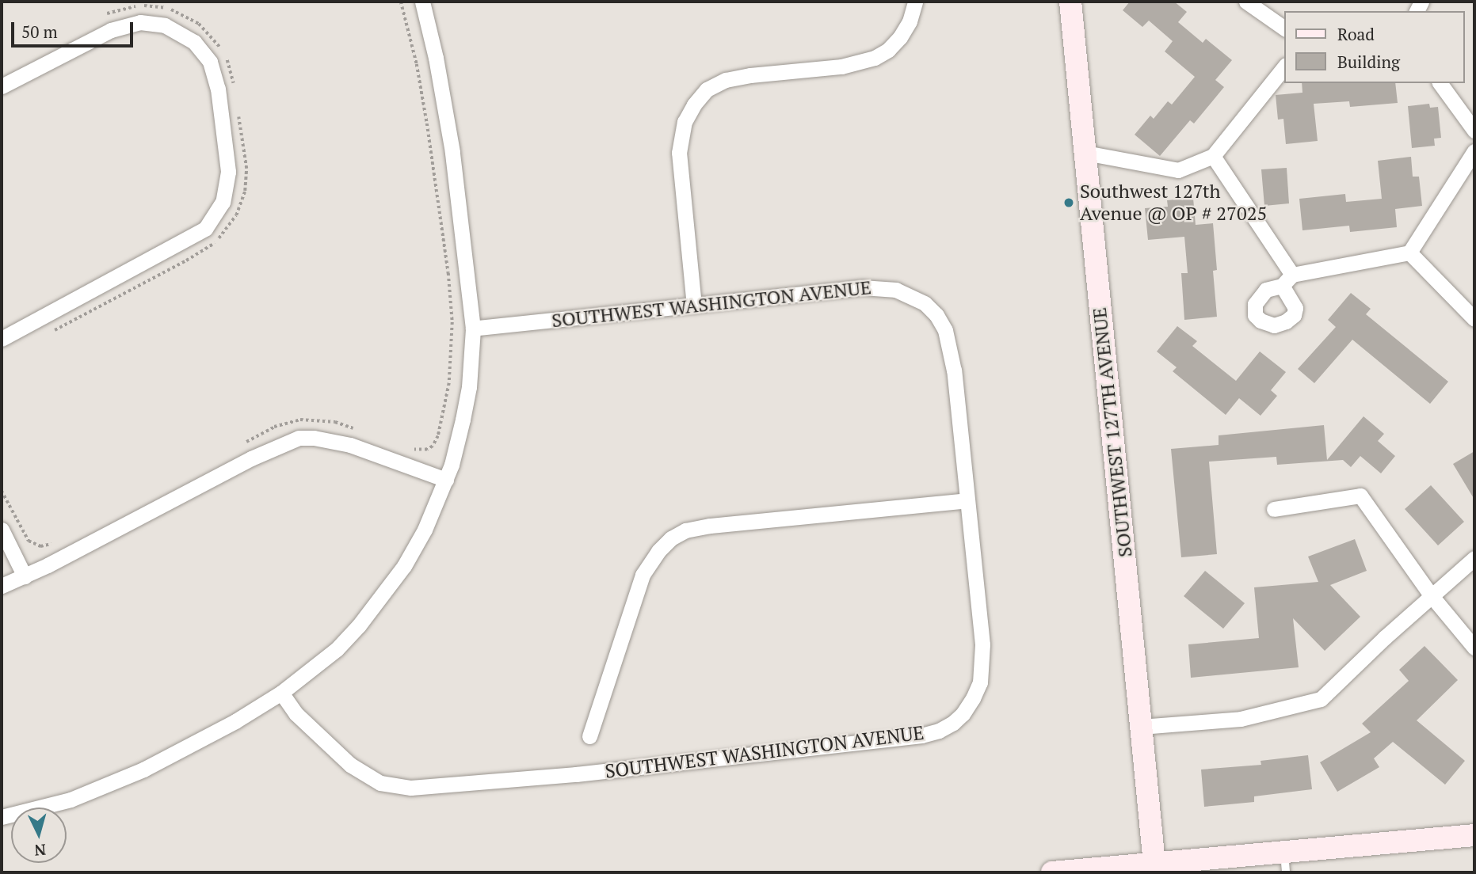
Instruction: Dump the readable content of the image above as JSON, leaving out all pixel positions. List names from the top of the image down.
{
  "streets": {
    "main road": ["SOUTHWEST 127TH AVENUE"],
    "street": ["SOUTHWEST WASHINGTON AVENUE"]
  },
  "places": ["Southwest 127th Avenue @ OP # 27025"],
  "legend": ["Road", "Building"],
  "scale_bar": "50 m",
  "north": "bottom"
}
